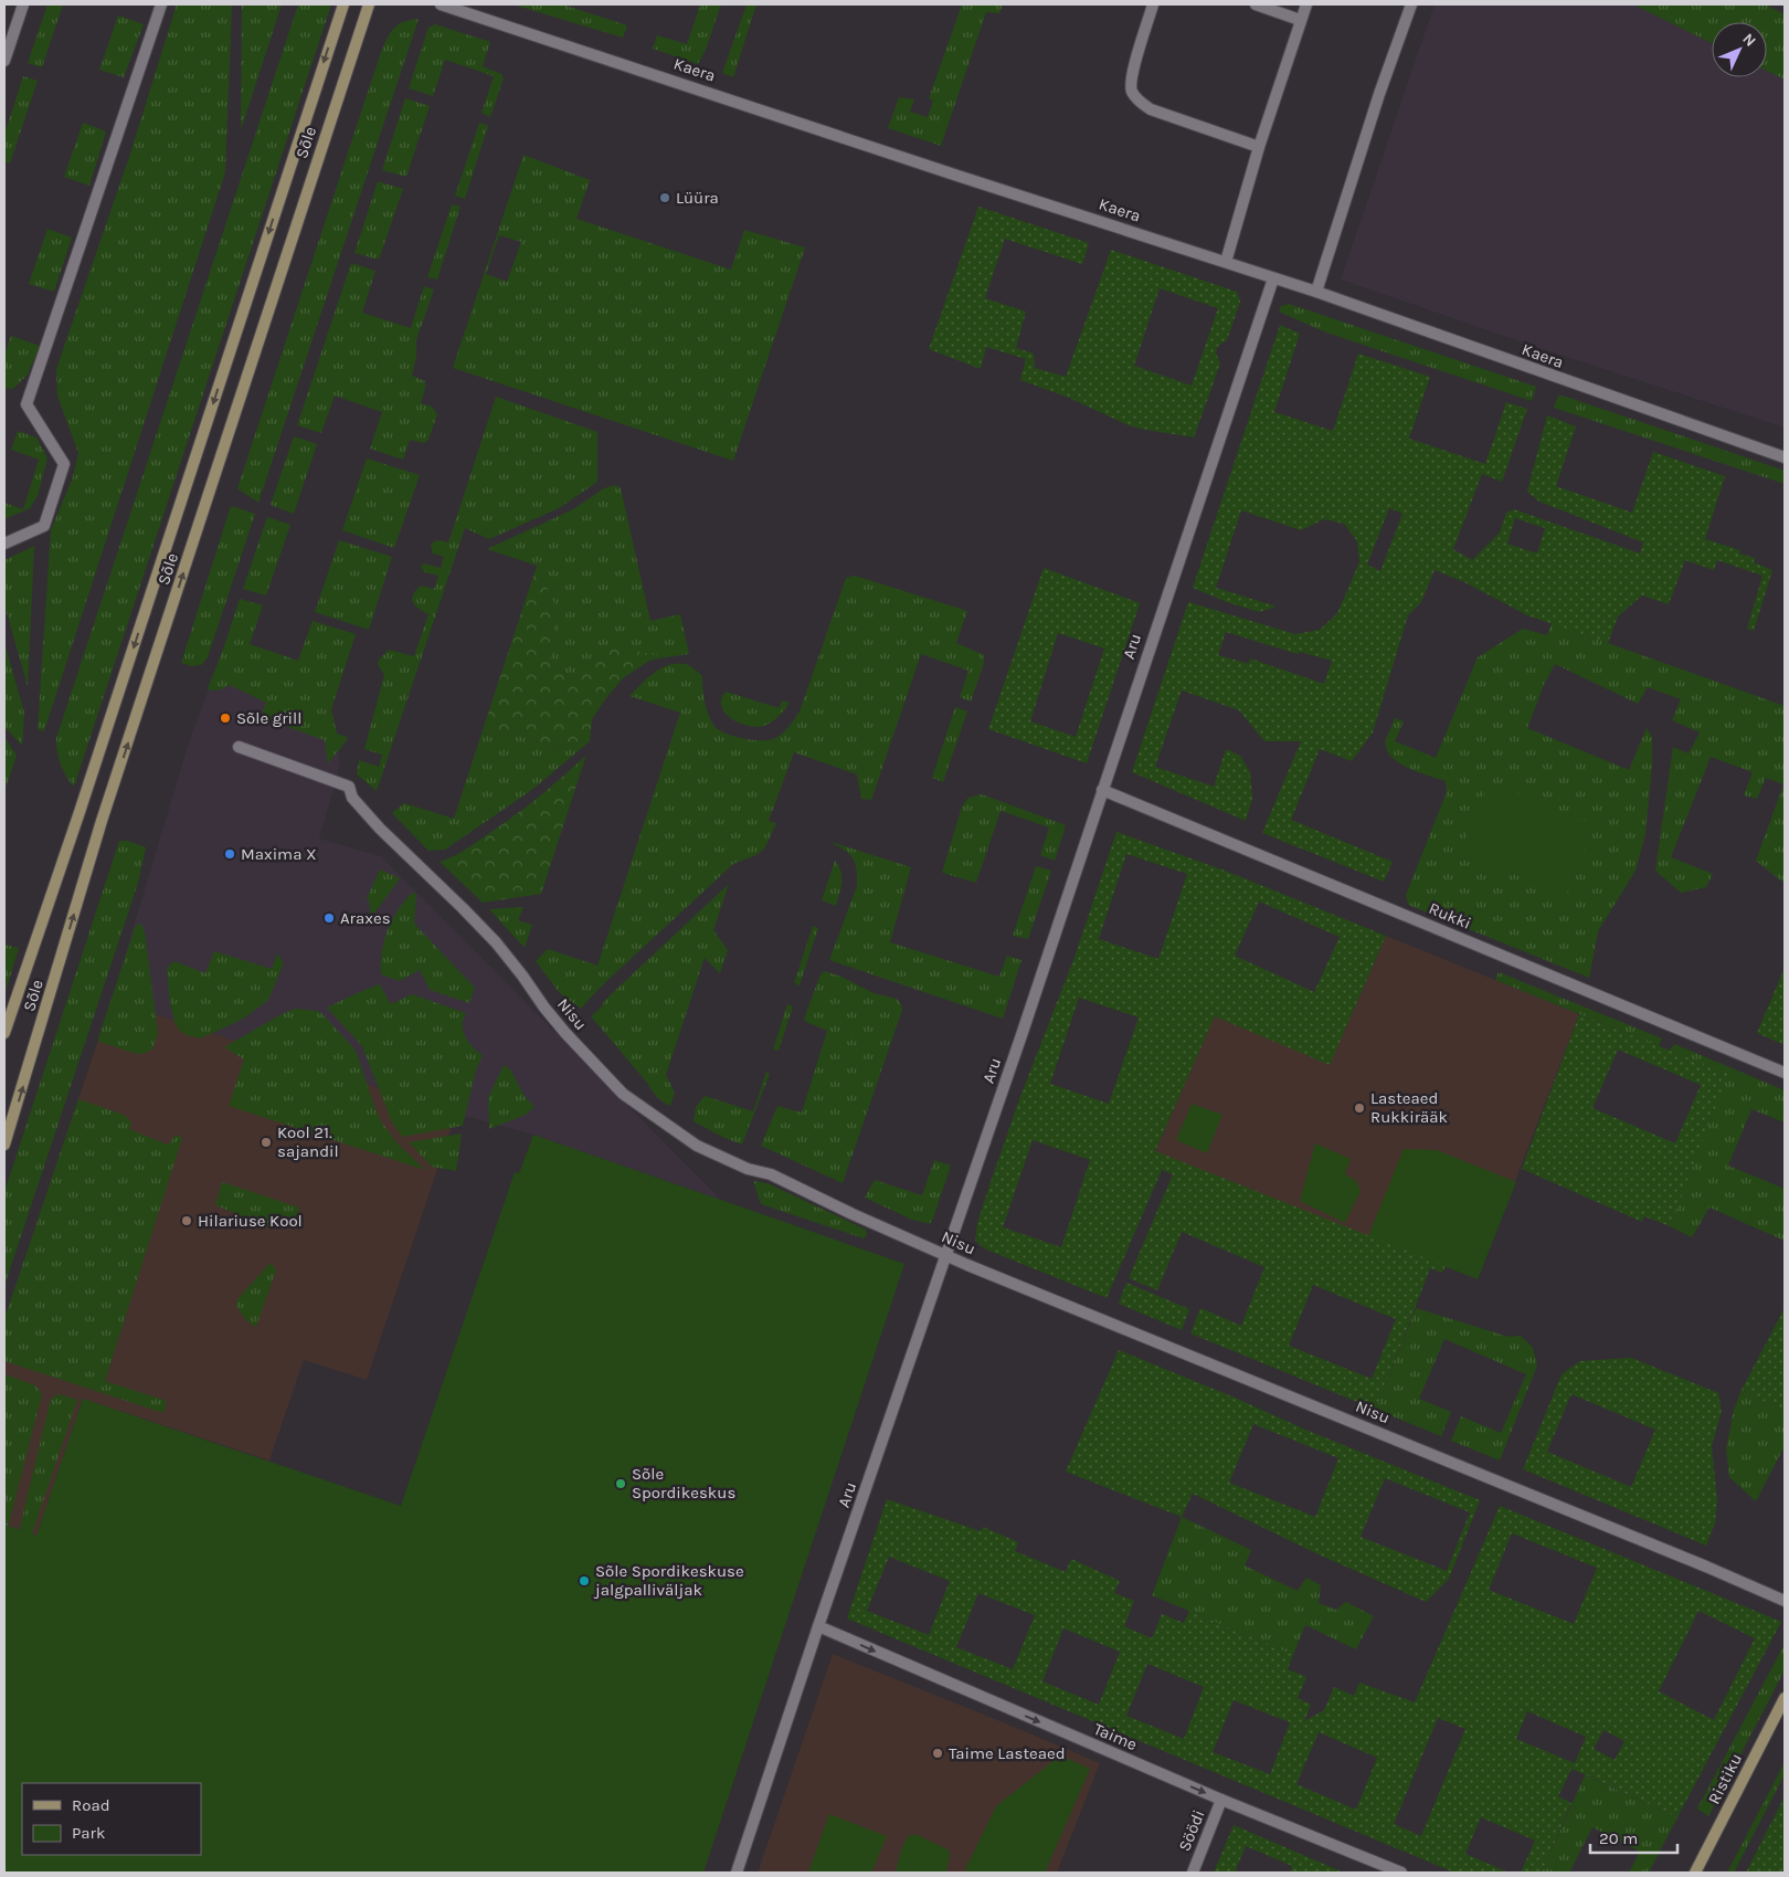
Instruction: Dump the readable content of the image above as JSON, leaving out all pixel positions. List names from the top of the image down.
{
  "streets": {
    "main road": ["Sõle", "Ristiku"],
    "street": [
      "Kaera",
      "Aru",
      "Rukki",
      "Nisu",
      "Taime",
      "Söödi"
    ]
  },
  "crossings": [
    ["Kaera", "Aru"],
    ["Aru", "Rukki"],
    ["Aru", "Nisu"],
    ["Aru", "Taime"],
    ["Taime", "Söödi"]
  ],
  "one_way": ["Taime"],
  "places": [
    "Lüüra",
    "Sõle grill",
    "Maxima X",
    "Araxes",
    "Lasteaed Rukkirääk",
    "Kool 21. sajandil",
    "Hilariuse Kool",
    "Sõle Spordikeskus",
    "Sõle Spordikeskuse jalgpalliväljak",
    "Taime Lasteaed"
  ],
  "legend": ["Road", "Park"],
  "scale_bar": "20 m",
  "north": "top right"
}
